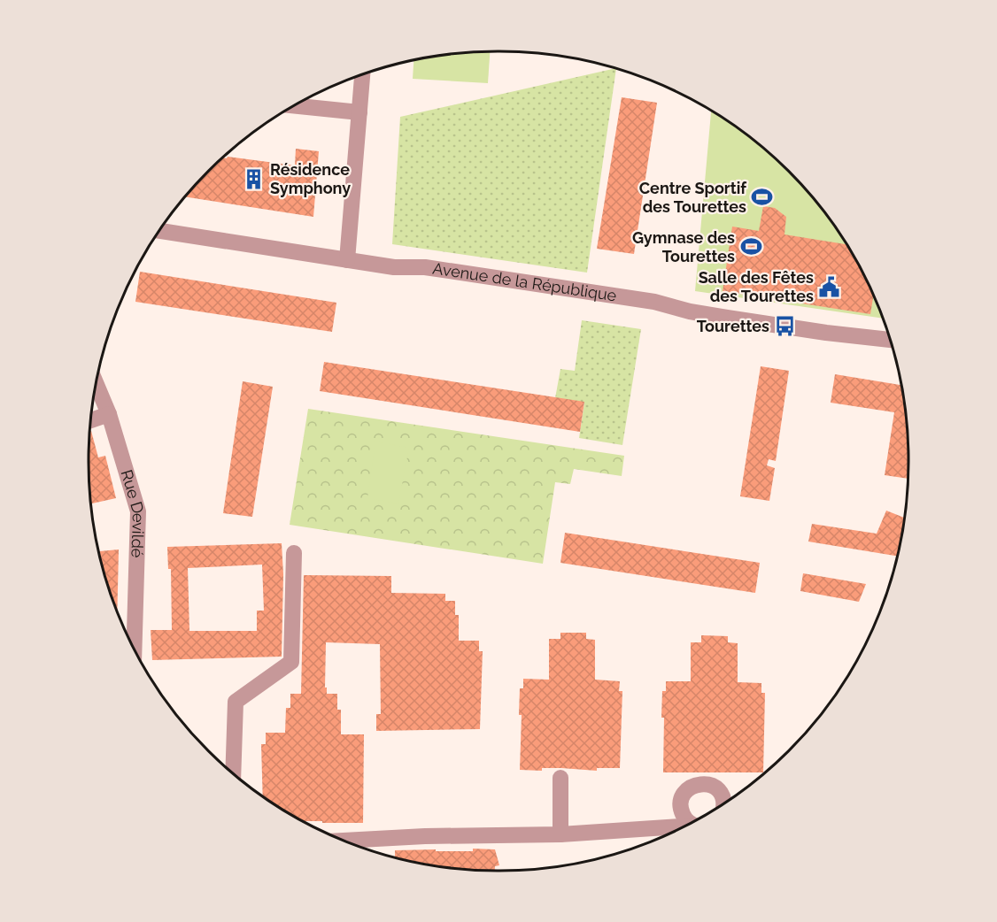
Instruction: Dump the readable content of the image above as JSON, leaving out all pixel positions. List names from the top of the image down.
{
  "streets": {
    "street": ["Avenue de la République", "Rue Devildé"]
  },
  "places": {
    "building": ["Résidence Symphony"],
    "sports": ["Centre Sportif des Tourettes", "Gymnase des Tourettes"],
    "public building": ["Salle des Fêtes des Tourettes"],
    "bus stop": ["Tourettes"]
  }
}
